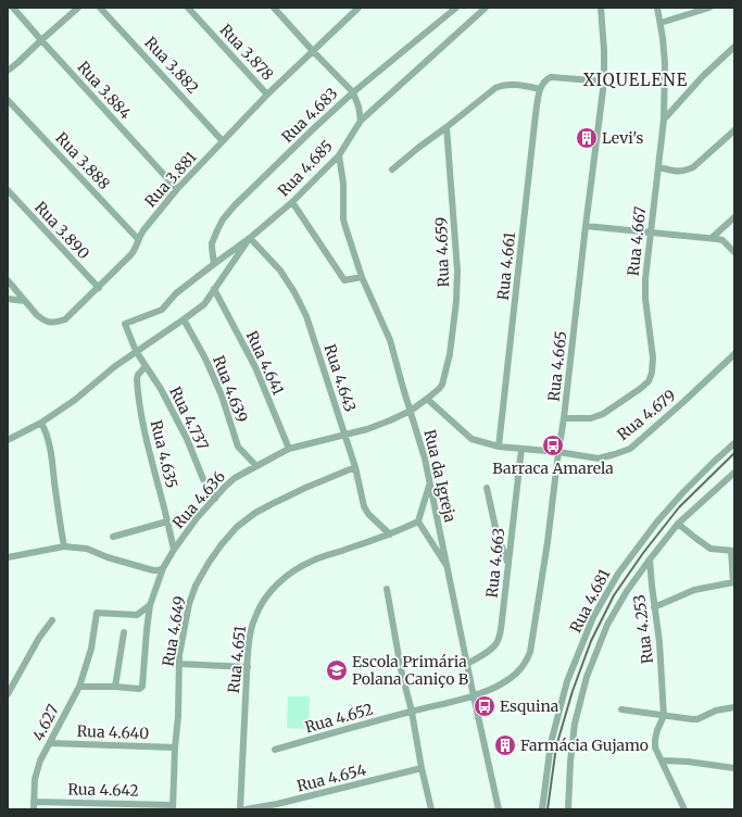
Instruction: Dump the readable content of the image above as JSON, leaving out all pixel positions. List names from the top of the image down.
{
  "streets": {
    "street": [
      "Rua 3.878",
      "Rua 3.882",
      "Rua 3.884",
      "Rua 4.683",
      "Rua 3.888",
      "Rua 4.685",
      "Rua 3.881",
      "Rua 3.890",
      "Rua 4.667",
      "Rua 4.659",
      "Rua 4.661",
      "Rua 4.641",
      "Rua 4.665",
      "Rua 4.643",
      "Rua 4.639",
      "Rua 4.679",
      "Rua 4.737",
      "Rua 4.635",
      "Rua da Igreja",
      "Rua 4.636",
      "Rua 4.663",
      "Rua 4.681",
      "Rua 4.253",
      "Rua 4.649",
      "Rua 4.651",
      "Rua 4.652",
      "4.627",
      "Rua 4.640",
      "Rua 4.654",
      "Rua 4.642"
    ]
  },
  "crossings": [
    ["Rua 3.878", "Rua 3.881"],
    ["Rua 3.882", "Rua 3.881"],
    ["Rua 3.884", "Rua 3.881"],
    ["Rua 4.683", "Rua 4.685"],
    ["Rua 3.888", "Rua 3.881"],
    ["Rua 4.685", "Rua 4.643"],
    ["Rua 4.685", "Rua 4.737"],
    ["Rua 4.685", "Rua da Igreja"],
    ["Rua 3.881", "Rua 3.890"],
    ["Rua 4.667", "Rua 4.665"],
    ["Rua 4.659", "Rua 4.636"],
    ["Rua 4.641", "Rua 4.636"],
    ["Rua 4.665", "Rua 4.679"],
    ["Rua 4.665", "Rua da Igreja"],
    ["Rua 4.665", "Rua 4.652"],
    ["Rua 4.643", "Rua 4.636"],
    ["Rua 4.643", "Rua 4.649"],
    ["Rua 4.643", "Rua 4.651"],
    ["Rua 4.639", "Rua 4.636"],
    ["Rua 4.737", "Rua 4.635"],
    ["Rua 4.737", "Rua 4.636"],
    ["Rua 4.635", "Rua 4.636"],
    ["Rua da Igreja", "Rua 4.636"],
    ["Rua da Igreja", "Rua 4.663"],
    ["Rua da Igreja", "Rua 4.652"],
    ["Rua 4.636", "4.627"],
    ["Rua 4.649", "Rua 4.640"],
    ["Rua 4.649", "Rua 4.642"],
    ["4.627", "Rua 4.640"],
    ["4.627", "Rua 4.642"]
  ],
  "districts": ["XIQUELENE"],
  "places": {
    "building": ["Levi's", "Farmácia Gujamo"],
    "bus stop": ["Barraca Amarela", "Esquina"],
    "school or university": ["Escola Primária Polana Caniço B"]
  }
}
